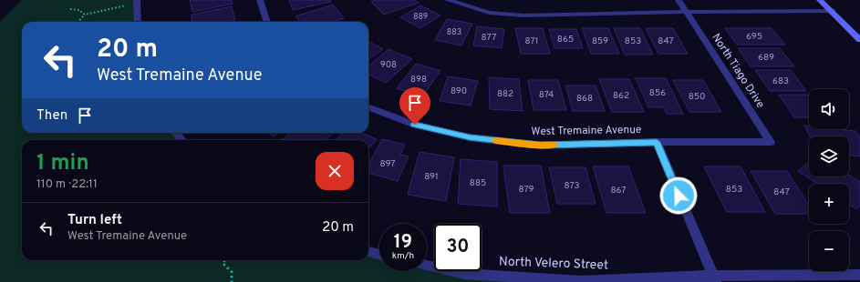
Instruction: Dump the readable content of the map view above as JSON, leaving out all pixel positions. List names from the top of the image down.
{
  "streets": {
    "street": ["North Tiago Drive", "West Tremaine Avenue", "North Velero Street"]
  },
  "crossings": [
    ["North Tiago Drive", "West Tremaine Avenue"]
  ],
  "house_numbers": [
    "889",
    "883",
    "695",
    "877",
    "865",
    "871",
    "859",
    "853",
    "847",
    "689",
    "908",
    "898",
    "683",
    "890",
    "856",
    "882",
    "874",
    "862",
    "850",
    "868",
    "897",
    "891",
    "885",
    "873",
    "879",
    "853",
    "867",
    "847"
  ],
  "page": {
    "turn": ["20 m", "West Tremaine Avenue"],
    "map_buttons": ["+", "−"],
    "then": "Then",
    "heading": ["1 min", "110 m · 22:11"],
    "list": [
      {
        "name": "Turn left",
        "note": "West Tremaine Avenue",
        "value": "20 m"
      }
    ],
    "speed": "19 km/h",
    "limit": "30"
  }
}
